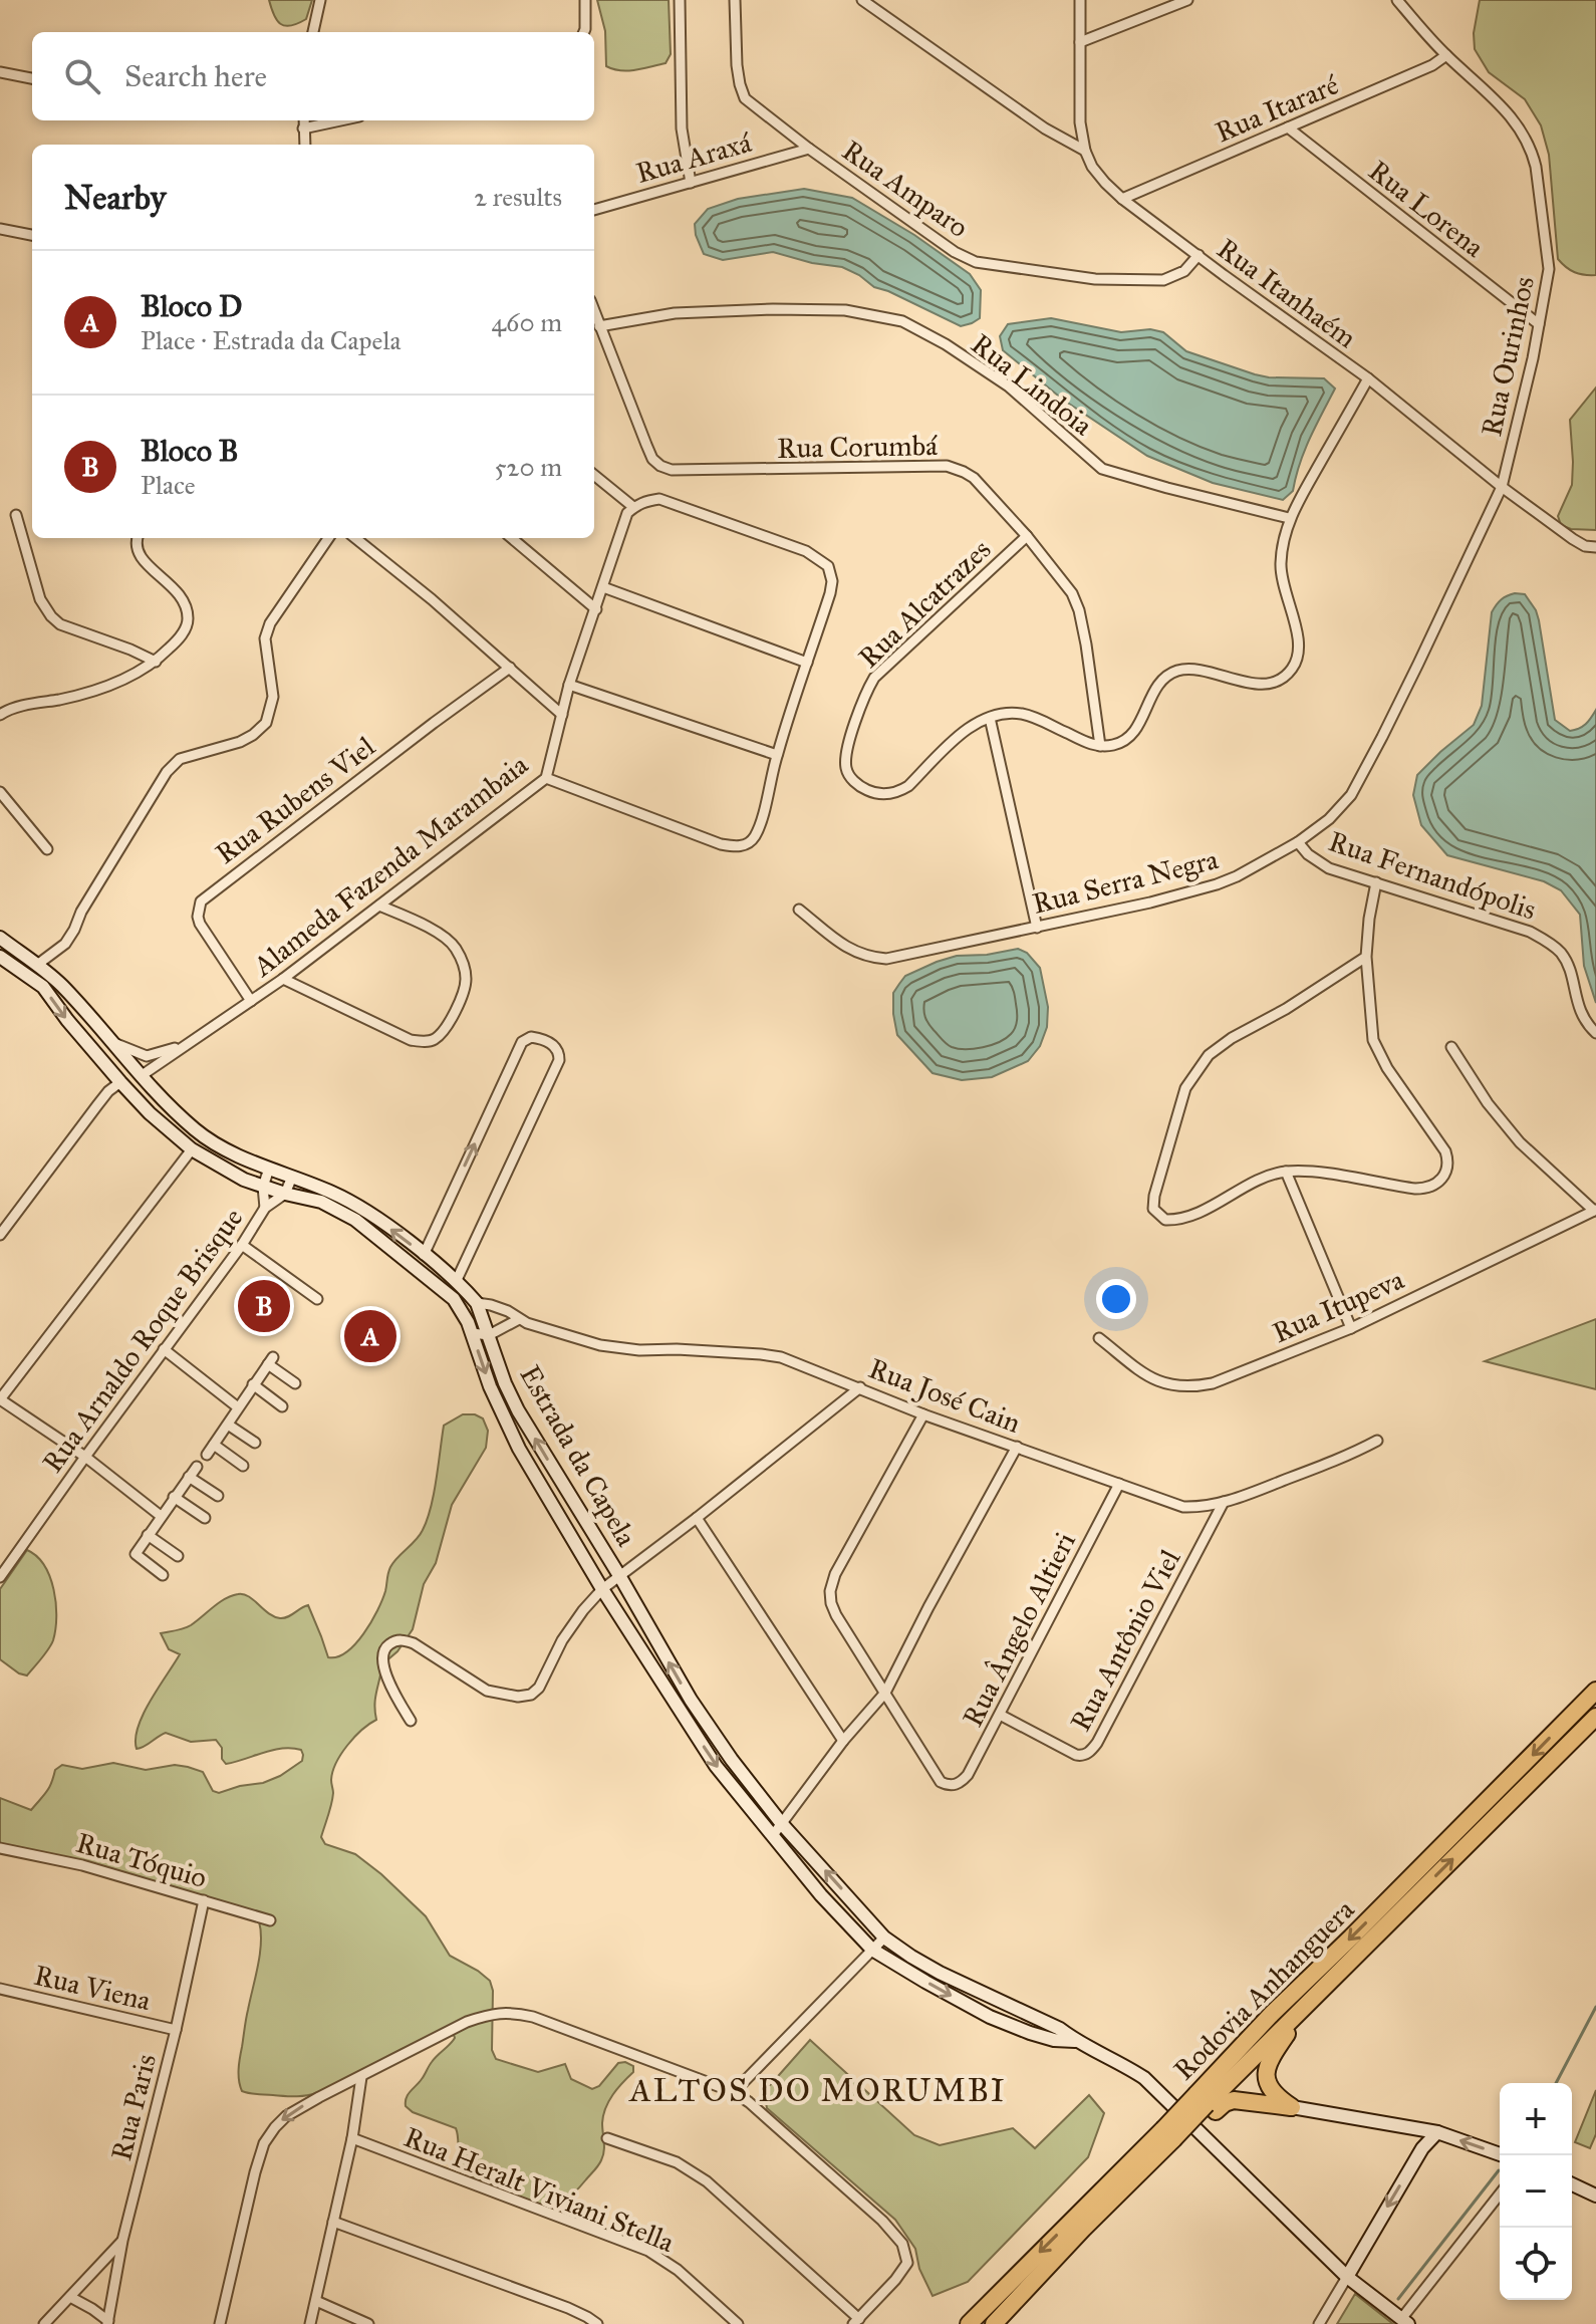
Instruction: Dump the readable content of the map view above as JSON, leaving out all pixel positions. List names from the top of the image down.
{
  "streets": {
    "highway": ["Rodovia Anhanguera"],
    "main road": ["Estrada da Capela"],
    "street": [
      "Rua Itararé",
      "Rua Araxá",
      "Rua Amparo",
      "Rua Lorena",
      "Rua Itanhaém",
      "Rua Ourinhos",
      "Rua Lindoia",
      "Rua Corumbá",
      "Rua Alcatrazes",
      "Rua Rubens Viel",
      "Alameda Fazenda Marambaia",
      "Rua Fernandópolis",
      "Rua Serra Negra",
      "Rua Itupeva",
      "Rua Arnaldo Roque Brisque",
      "Rua José Cain",
      "Rua Ângelo Altieri",
      "Rua Antônio Viel",
      "Rua Tóquio",
      "Rua Viena",
      "Rua Paris",
      "Rua Heralt Viviani Stella"
    ]
  },
  "crossings": [
    ["Rua Itararé", "Rua Lorena"],
    ["Rua Itararé", "Rua Itanhaém"],
    ["Rua Itararé", "Rua Ourinhos"],
    ["Rua Araxá", "Rua Amparo"],
    ["Rua Amparo", "Rua Itanhaém"],
    ["Rua Lorena", "Rua Ourinhos"],
    ["Rua Itanhaém", "Rua Ourinhos"],
    ["Rua Itanhaém", "Rua Serra Negra"],
    ["Rua Ourinhos", "Rua Serra Negra"],
    ["Rua Lindoia", "Rua Corumbá"],
    ["Rua Corumbá", "Rua Alcatrazes"],
    ["Rua Rubens Viel", "Alameda Fazenda Marambaia"],
    ["Alameda Fazenda Marambaia", "Estrada da Capela"],
    ["Rua Fernandópolis", "Rua Serra Negra"],
    ["Rua Arnaldo Roque Brisque", "Estrada da Capela"],
    ["Rua José Cain", "Estrada da Capela"],
    ["Rua José Cain", "Rua Ângelo Altieri"],
    ["Rua José Cain", "Rua Antônio Viel"],
    ["Rua Ângelo Altieri", "Rua Antônio Viel"],
    ["Rua Tóquio", "Rua Paris"],
    ["Rua Viena", "Rua Paris"]
  ],
  "districts": ["ALTOS DO MORUMBI"],
  "page": {
    "search": "Search here",
    "heading": ["Nearby", "2 results"],
    "list": [
      {
        "mark": "A",
        "name": "Bloco D",
        "note": "Place · Estrada da Capela",
        "value": "460 m"
      },
      {
        "mark": "B",
        "name": "Bloco B",
        "note": "Place",
        "value": "520 m"
      }
    ],
    "pins": ["B", "A"],
    "map_buttons": ["+", "−"]
  }
}
